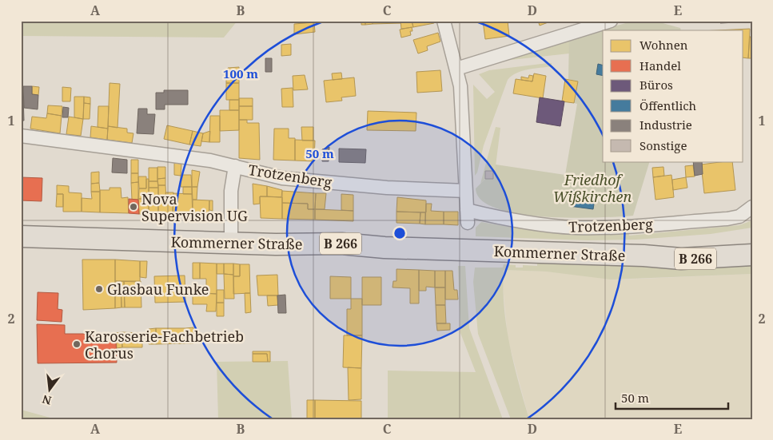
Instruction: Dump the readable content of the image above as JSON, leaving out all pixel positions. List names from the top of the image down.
{
  "streets": {
    "main road": ["Kommerner Straße", "B 266"],
    "street": ["Trotzenberg"]
  },
  "crossings": [
    ["Trotzenberg", "Kommerner Straße"]
  ],
  "parks": ["Friedhof Wißkirchen"],
  "places": ["Nova Supervision UG", "Glasbau Funke", "Karosserie-Fachbetrieb Chorus"],
  "legend": [
    "Wohnen",
    "Handel",
    "Büros",
    "Öffentlich",
    "Industrie",
    "Sonstige"
  ],
  "scale_bar": "50 m",
  "north": "bottom",
  "grid": {
    "columns": [
      "A",
      "B",
      "C",
      "D",
      "E"
    ],
    "rows": ["1", "2"]
  },
  "rings": ["100 m", "50 m"]
}
